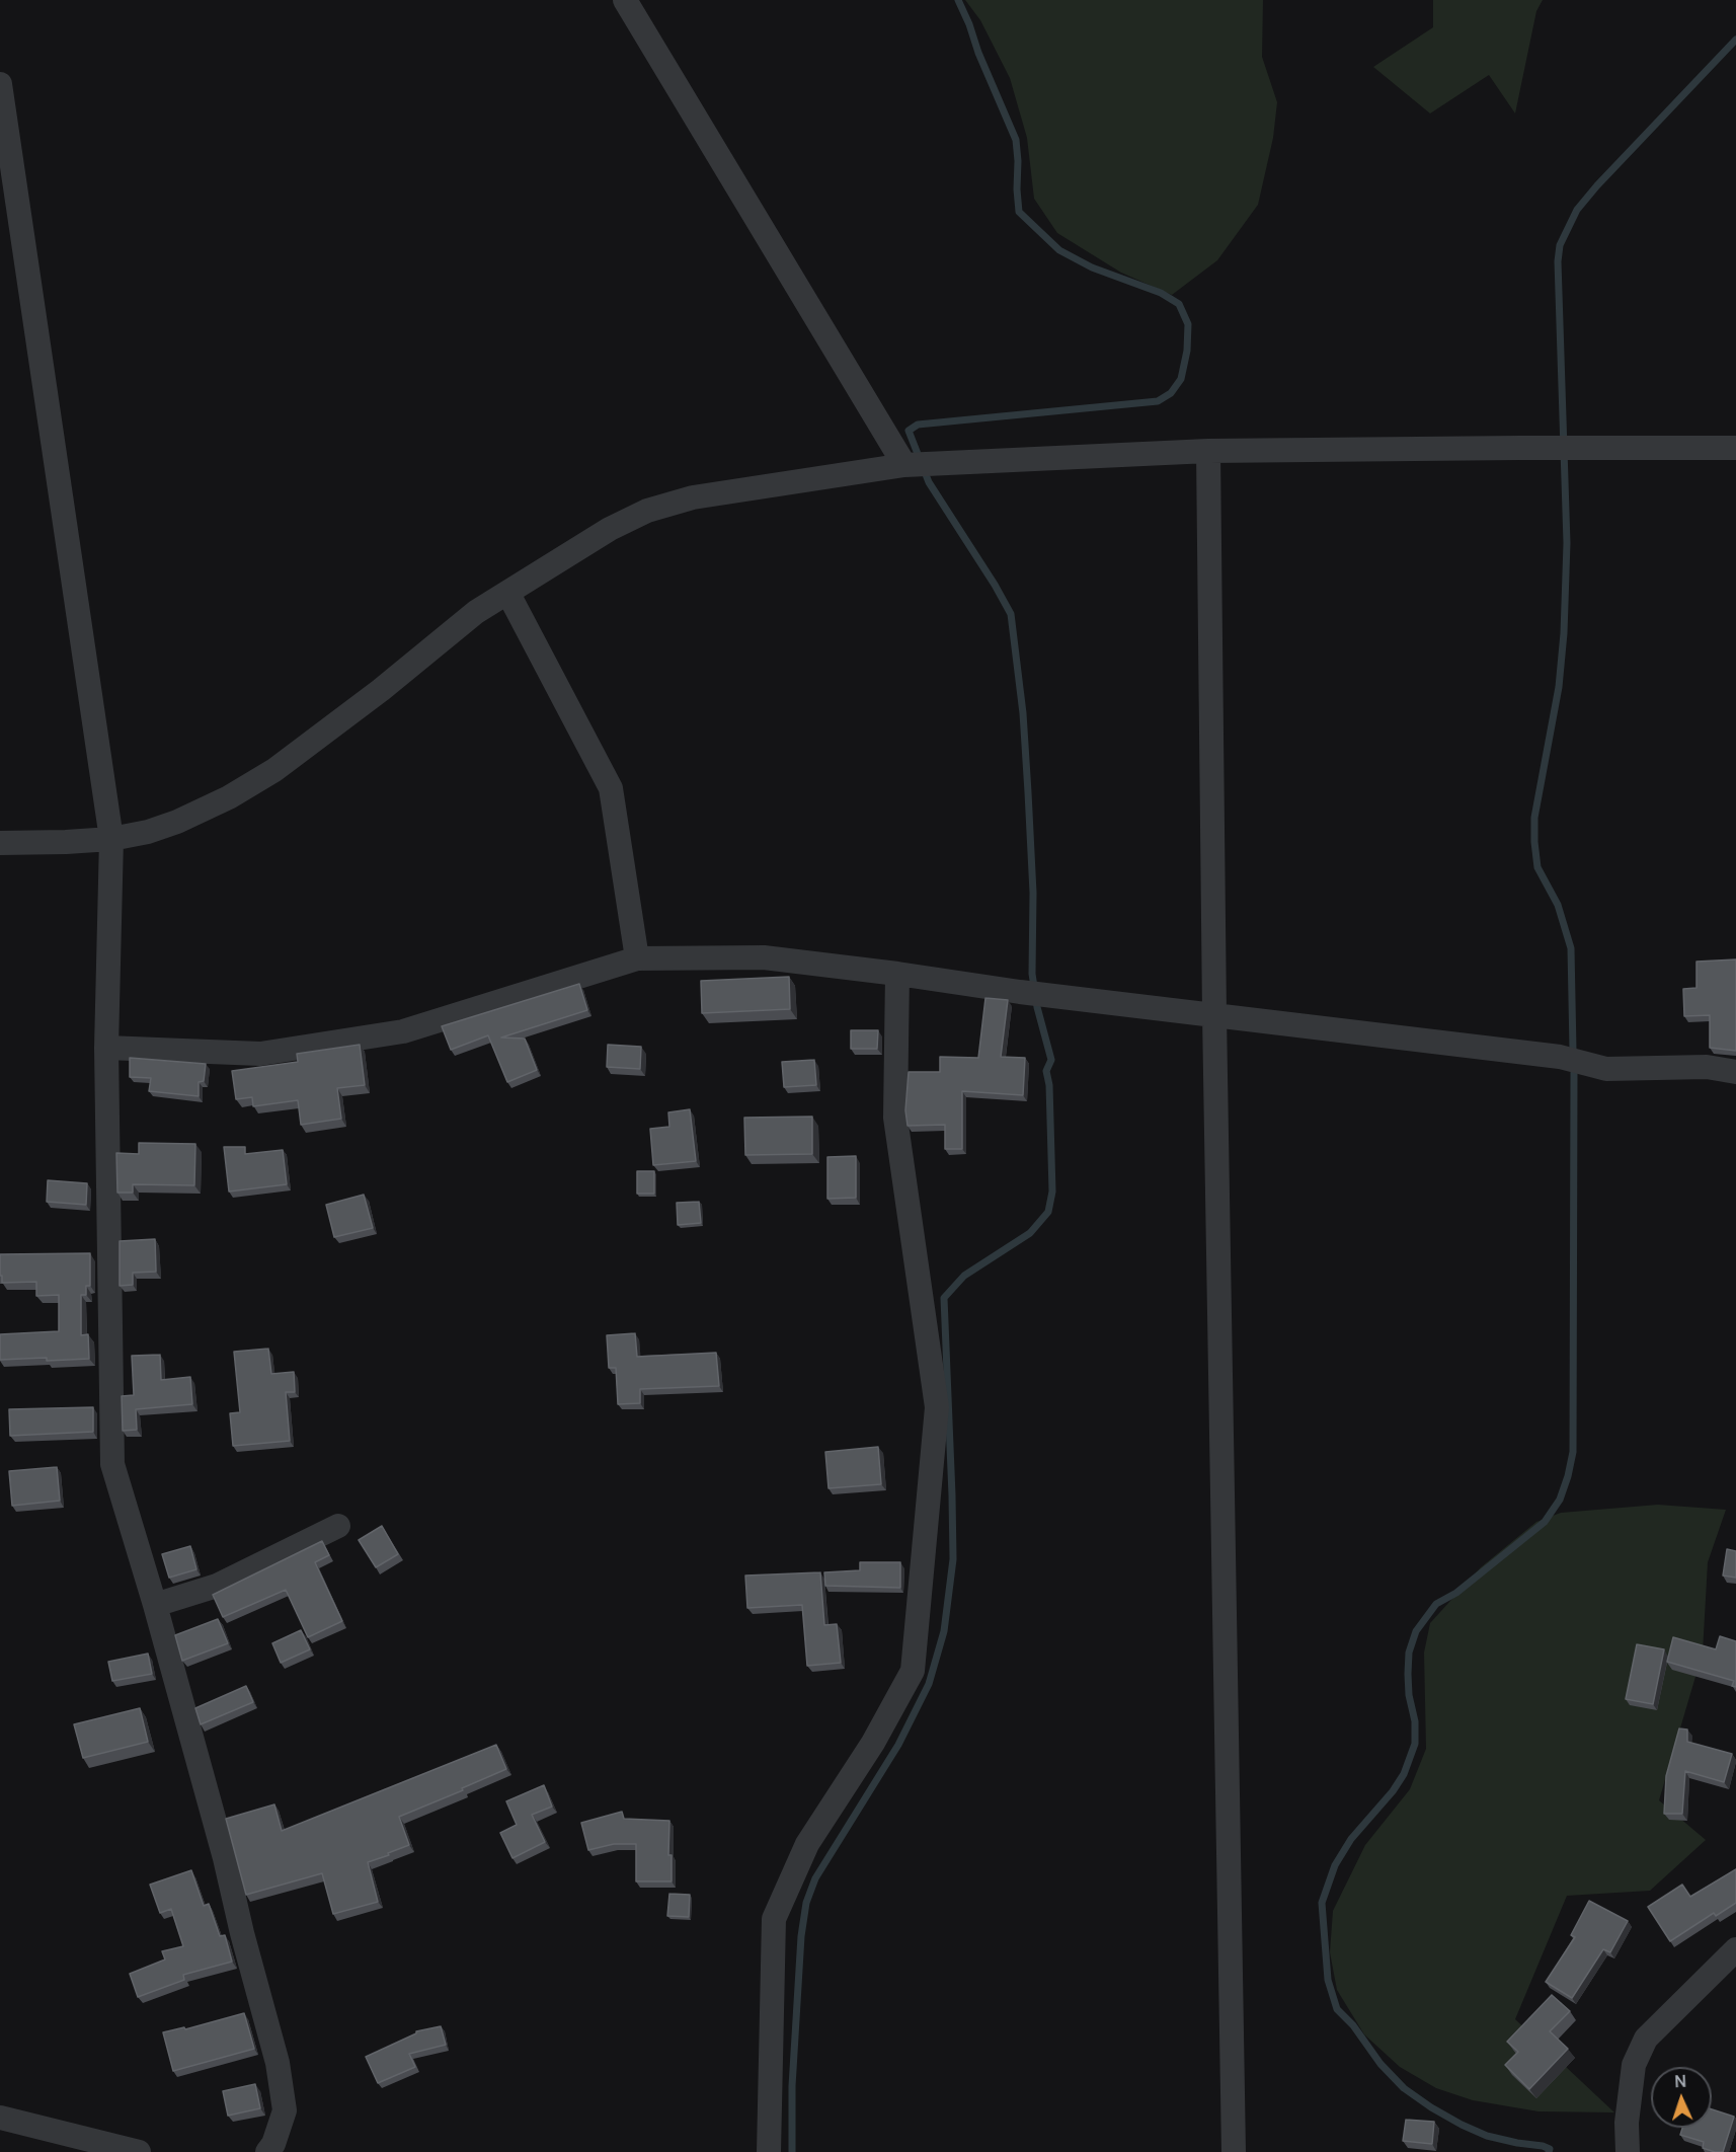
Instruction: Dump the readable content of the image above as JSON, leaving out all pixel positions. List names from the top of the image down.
{
  "north": "top"
}
